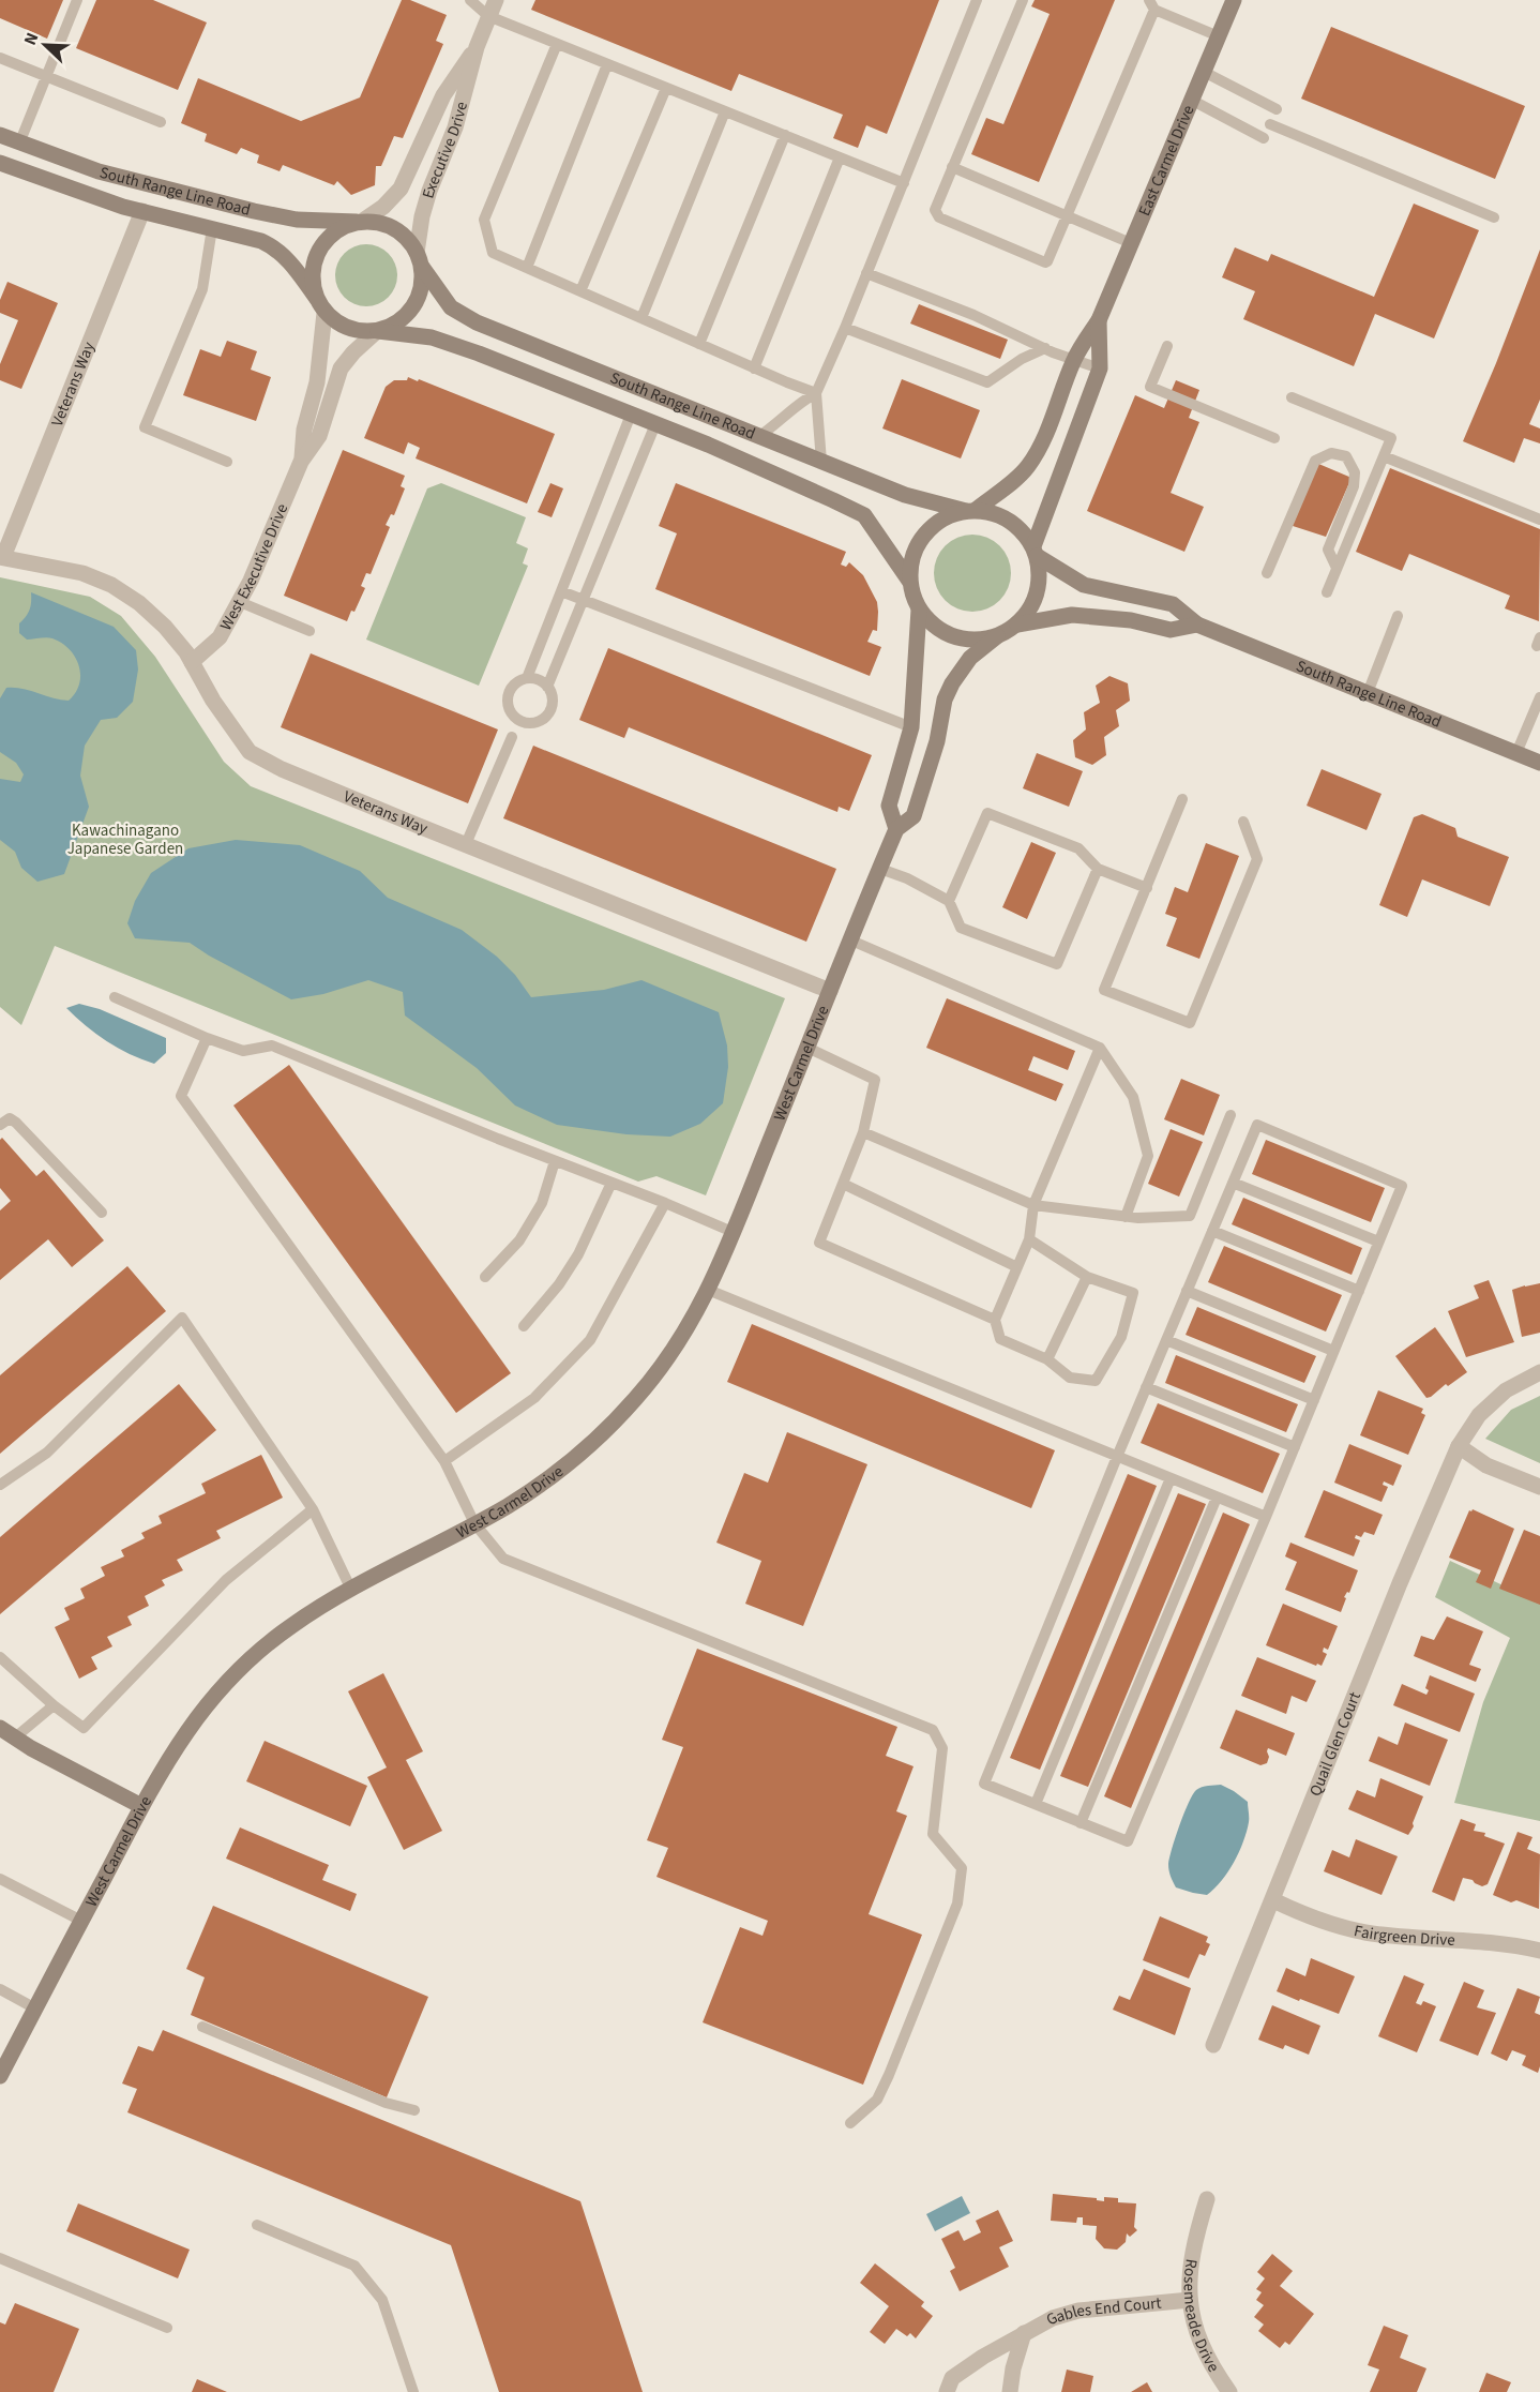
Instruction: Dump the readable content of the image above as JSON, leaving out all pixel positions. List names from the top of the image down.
{
  "streets": {
    "main road": ["East Carmel Drive", "South Range Line Road", "West Carmel Drive"],
    "street": [
      "Executive Drive",
      "Veterans Way",
      "West Executive Drive",
      "Quail Glen Court",
      "Fairgreen Drive",
      "Gables End Court",
      "Rosemeade Drive"
    ]
  },
  "crossings": [
    ["Executive Drive", "South Range Line Road"],
    ["Executive Drive", "West Executive Drive"],
    ["East Carmel Drive", "South Range Line Road"],
    ["East Carmel Drive", "West Carmel Drive"],
    ["South Range Line Road", "Veterans Way"],
    ["South Range Line Road", "West Executive Drive"],
    ["South Range Line Road", "West Carmel Drive"],
    ["Veterans Way", "West Executive Drive"],
    ["Veterans Way", "West Carmel Drive"],
    ["Quail Glen Court", "Fairgreen Drive"],
    ["Gables End Court", "Rosemeade Drive"]
  ],
  "parks": ["Kawachinagano Japanese Garden"],
  "north": "top left"
}
